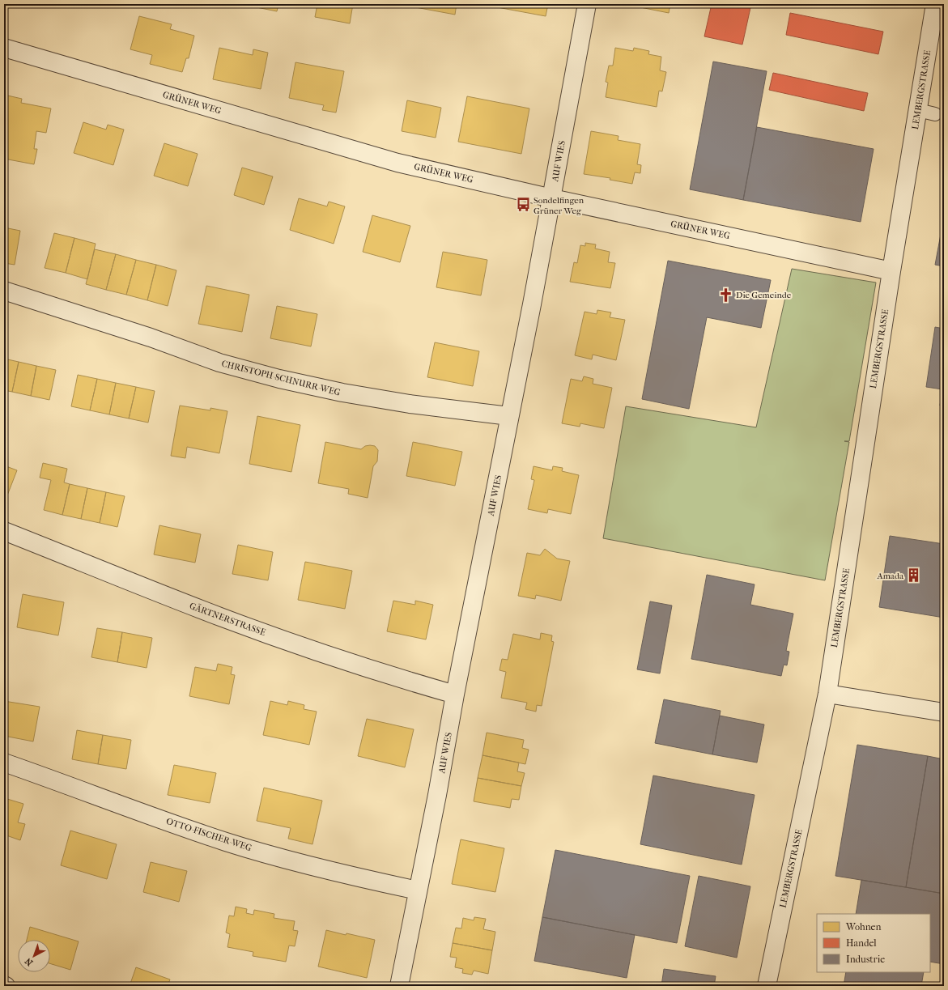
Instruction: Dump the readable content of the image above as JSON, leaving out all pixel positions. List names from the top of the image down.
{
  "streets": {
    "street": [
      "LEMBERGSTRASSE",
      "GRÜNER WEG",
      "AUF WIES",
      "CHRISTOPH-SCHNURR-WEG",
      "GÄRTNERSTRASSE",
      "OTTO-FISCHER-WEG"
    ]
  },
  "crossings": [
    ["LEMBERGSTRASSE", "GRÜNER WEG"],
    ["GRÜNER WEG", "AUF WIES"],
    ["AUF WIES", "CHRISTOPH-SCHNURR-WEG"],
    ["AUF WIES", "GÄRTNERSTRASSE"],
    ["AUF WIES", "OTTO-FISCHER-WEG"]
  ],
  "places": {
    "bus stop": ["Sondelfingen Grüner Weg"],
    "church": ["Die Gemeinde"],
    "building": ["Amada"]
  },
  "legend": ["Wohnen", "Handel", "Industrie"],
  "north": "bottom left"
}
